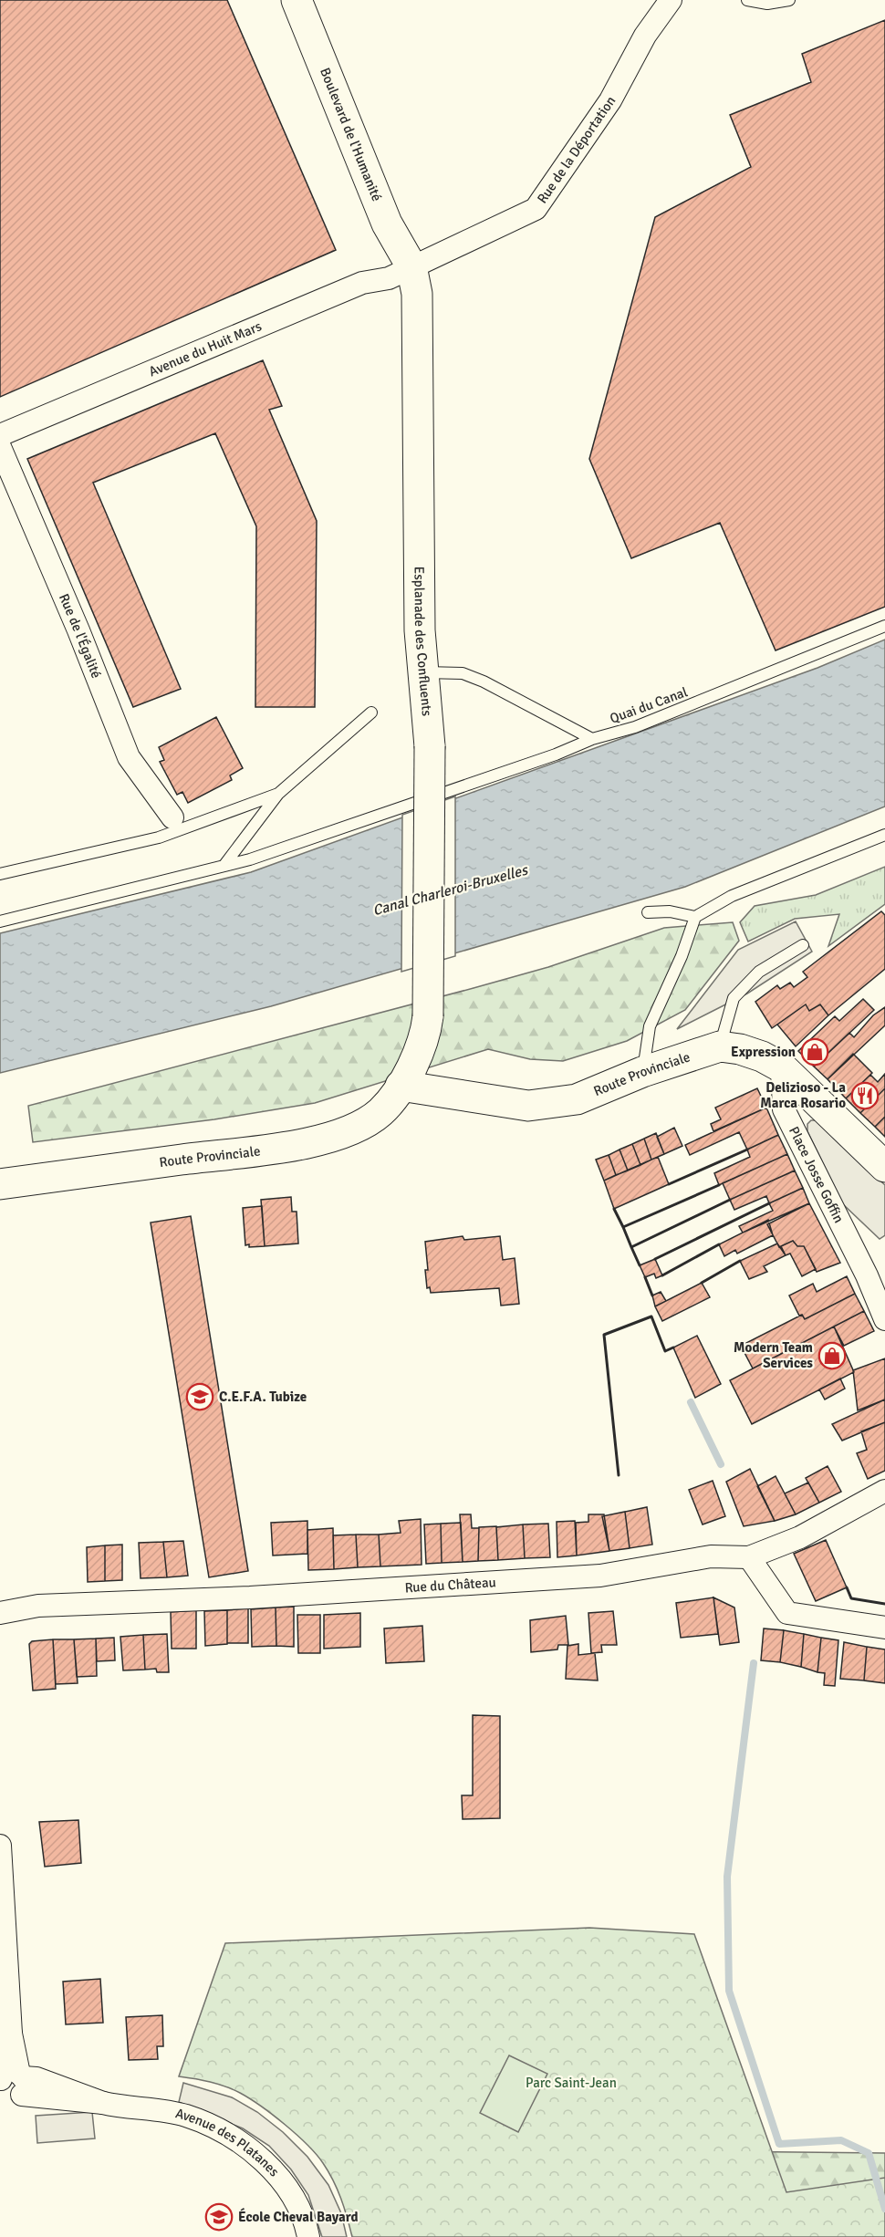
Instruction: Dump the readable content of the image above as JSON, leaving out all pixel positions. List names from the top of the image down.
{
  "streets": {
    "main road": ["Boulevard de l'Humanité", "Esplanade des Confluents", "Route Provinciale"],
    "street": [
      "Rue de la Déportation",
      "Avenue du Huit Mars",
      "Rue de l'Égalité",
      "Place Josse Goffin",
      "Rue du Château",
      "Avenue des Platanes"
    ],
    "lane": ["Quai du Canal"]
  },
  "crossings": [
    ["Boulevard de l'Humanité", "Rue de la Déportation"],
    ["Boulevard de l'Humanité", "Avenue du Huit Mars"],
    ["Boulevard de l'Humanité", "Esplanade des Confluents"],
    ["Rue de la Déportation", "Avenue du Huit Mars"],
    ["Rue de la Déportation", "Esplanade des Confluents"],
    ["Avenue du Huit Mars", "Esplanade des Confluents"],
    ["Esplanade des Confluents", "Route Provinciale"]
  ],
  "water": ["Canal Charleroi-Bruxelles"],
  "parks": ["Parc Saint-Jean"],
  "places": {
    "shop": ["Expression", "Modern Team Services"],
    "restaurant": ["Delizioso - La Marca Rosario"],
    "school or university": ["C.E.F.A. Tubize", "École Cheval Bayard"]
  }
}
